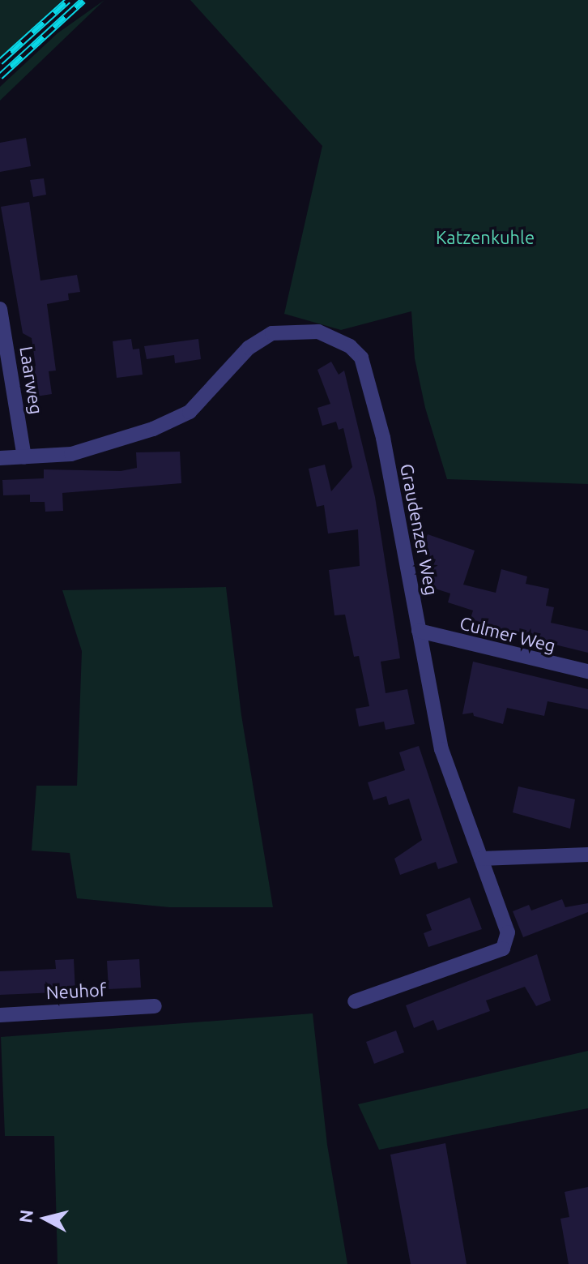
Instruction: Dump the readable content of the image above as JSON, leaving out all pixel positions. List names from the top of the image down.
{
  "streets": {
    "street": [
      "Laarweg",
      "Graudenzer Weg",
      "Culmer Weg",
      "Neuhof"
    ]
  },
  "crossings": [
    ["Laarweg", "Graudenzer Weg"],
    ["Graudenzer Weg", "Culmer Weg"]
  ],
  "parks": ["Katzenkuhle"],
  "north": "left"
}
